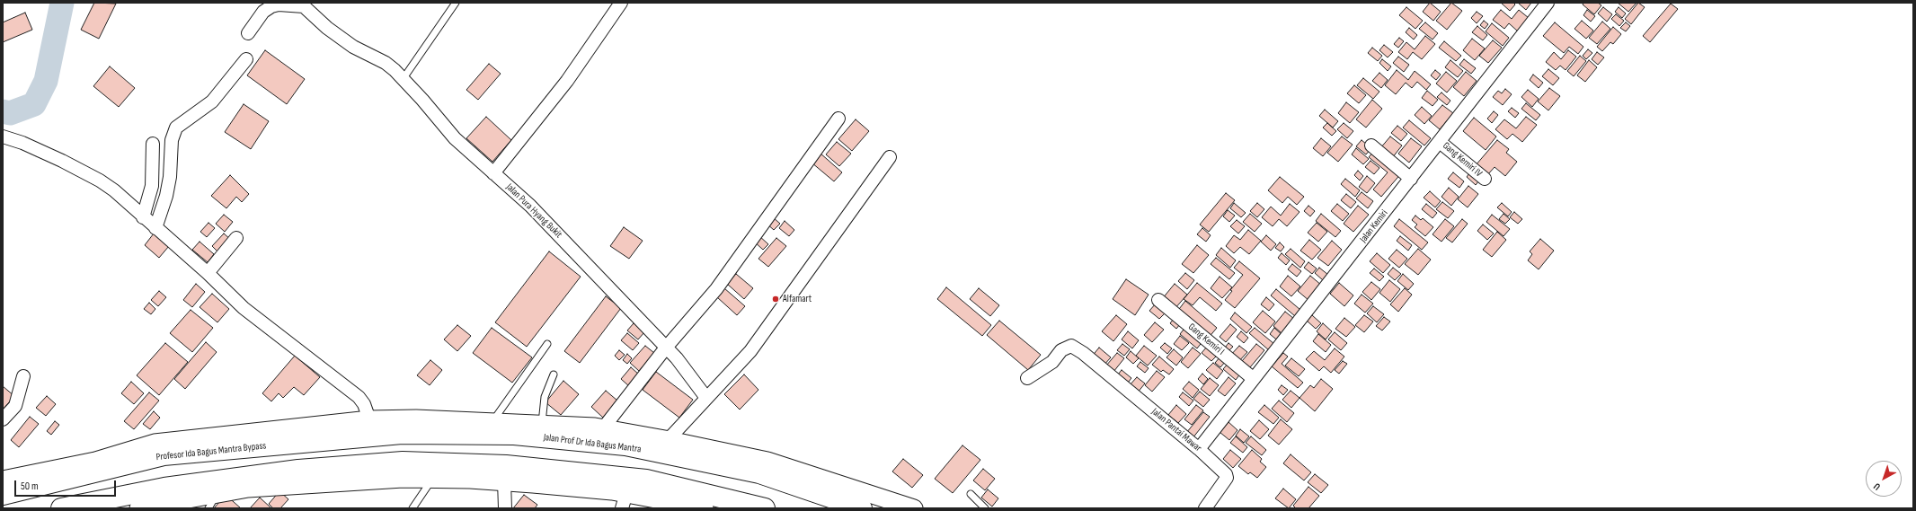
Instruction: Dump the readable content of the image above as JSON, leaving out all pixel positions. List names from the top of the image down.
{
  "streets": {
    "highway": ["Jalan Prof Dr Ida Bagus Mantra", "Profesor Ida Bagus Mantra Bypass"],
    "street": [
      "Gang Kemiri IV",
      "Jalan Pura Hyang Bukit",
      "Jalan Kemiri",
      "Gang Kemiri I",
      "Jalan Pantai Mawar"
    ]
  },
  "crossings": [
    ["Gang Kemiri IV", "Jalan Kemiri"],
    ["Jalan Kemiri", "Gang Kemiri I"],
    ["Jalan Kemiri", "Jalan Pantai Mawar"],
    ["Jalan Prof Dr Ida Bagus Mantra", "Profesor Ida Bagus Mantra Bypass"]
  ],
  "places": ["Alfamart"],
  "scale_bar": "50 m",
  "north": "bottom left"
}
